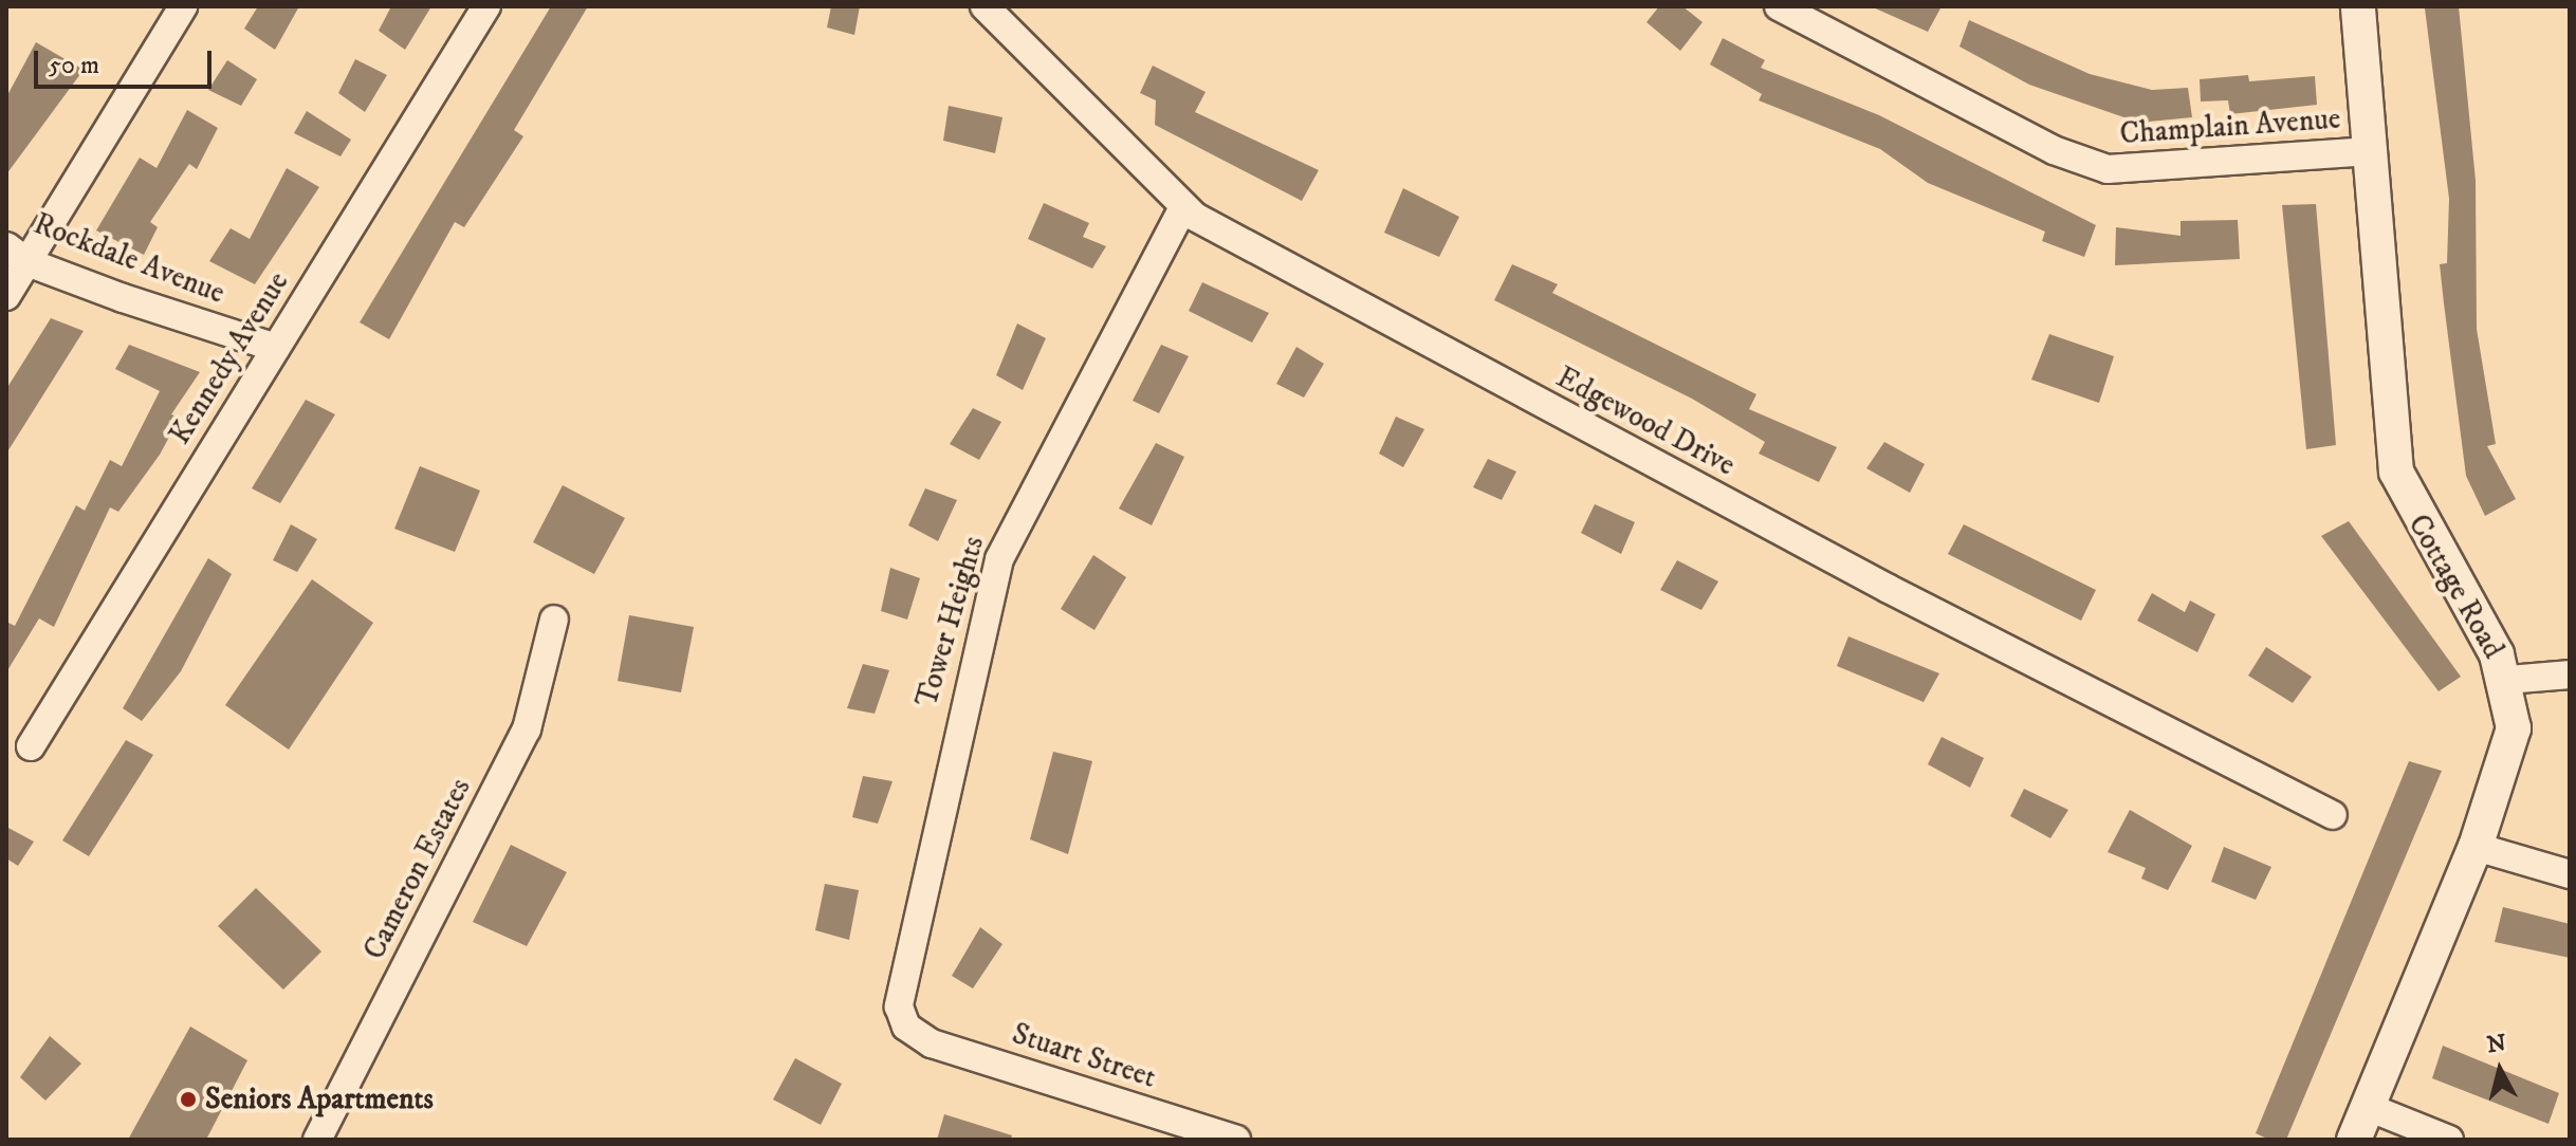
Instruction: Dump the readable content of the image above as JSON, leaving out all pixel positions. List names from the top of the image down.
{
  "streets": {
    "street": [
      "Champlain Avenue",
      "Rockdale Avenue",
      "Kennedy Avenue",
      "Edgewood Drive",
      "Cottage Road",
      "Tower Heights",
      "Cameron Estates",
      "Stuart Street"
    ]
  },
  "crossings": [
    ["Champlain Avenue", "Cottage Road"],
    ["Rockdale Avenue", "Kennedy Avenue"],
    ["Edgewood Drive", "Tower Heights"],
    ["Tower Heights", "Stuart Street"]
  ],
  "places": ["Seniors Apartments"],
  "scale_bar": "50 m",
  "north": "top"
}
